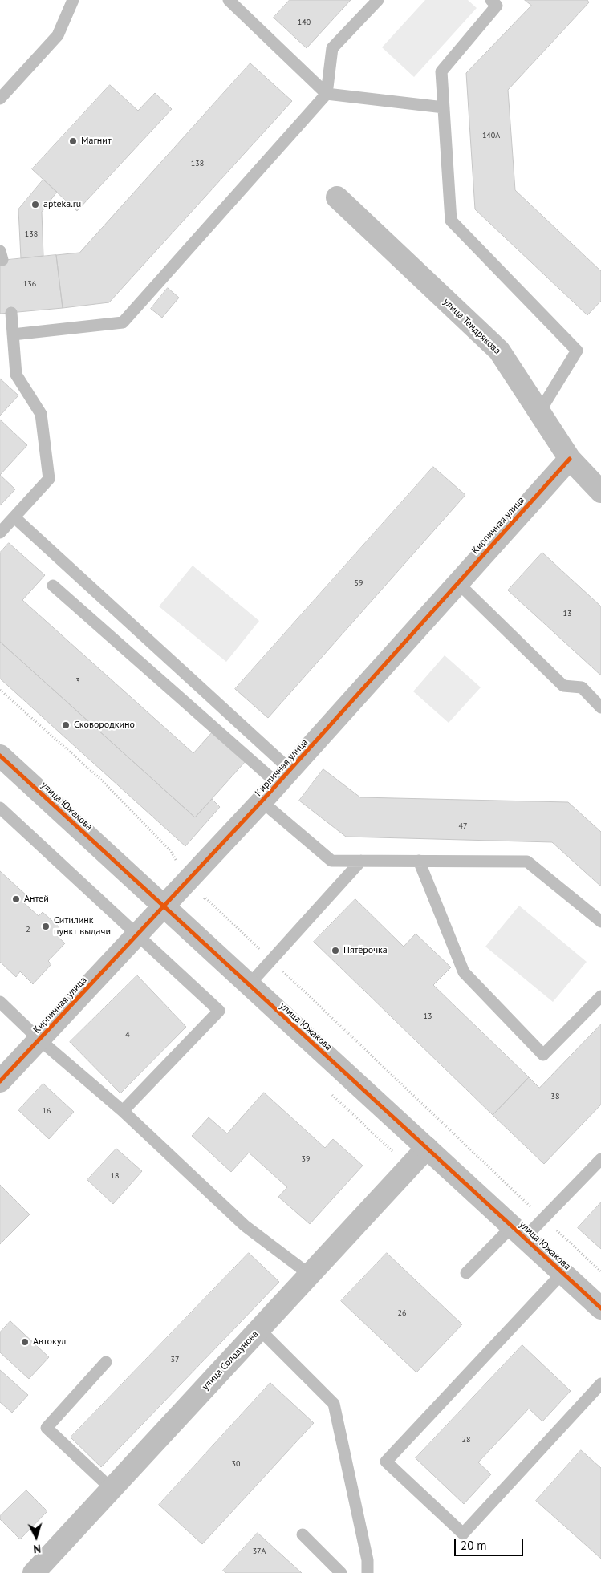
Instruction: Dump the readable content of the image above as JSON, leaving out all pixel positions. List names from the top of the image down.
{
  "streets": {
    "street": [
      "улица Тендрякова",
      "Кирпичная улица",
      "улица Южакова",
      "улица Солодунова"
    ]
  },
  "crossings": [
    ["улица Тендрякова", "Кирпичная улица"],
    ["Кирпичная улица", "улица Южакова"],
    ["улица Южакова", "улица Солодунова"]
  ],
  "places": [
    "Магнит",
    "apteka.ru",
    "Сковородкино",
    "Антей",
    "Ситилинк пункт выдачи",
    "Пятёрочка",
    "Автокул"
  ],
  "house_numbers": [
    "140",
    "140А",
    "138",
    "138",
    "136",
    "59",
    "13",
    "3",
    "47",
    "2",
    "13",
    "4",
    "38",
    "16",
    "39",
    "18",
    "26",
    "37",
    "28",
    "30",
    "37А"
  ],
  "scale_bar": "20 m",
  "north": "bottom"
}
